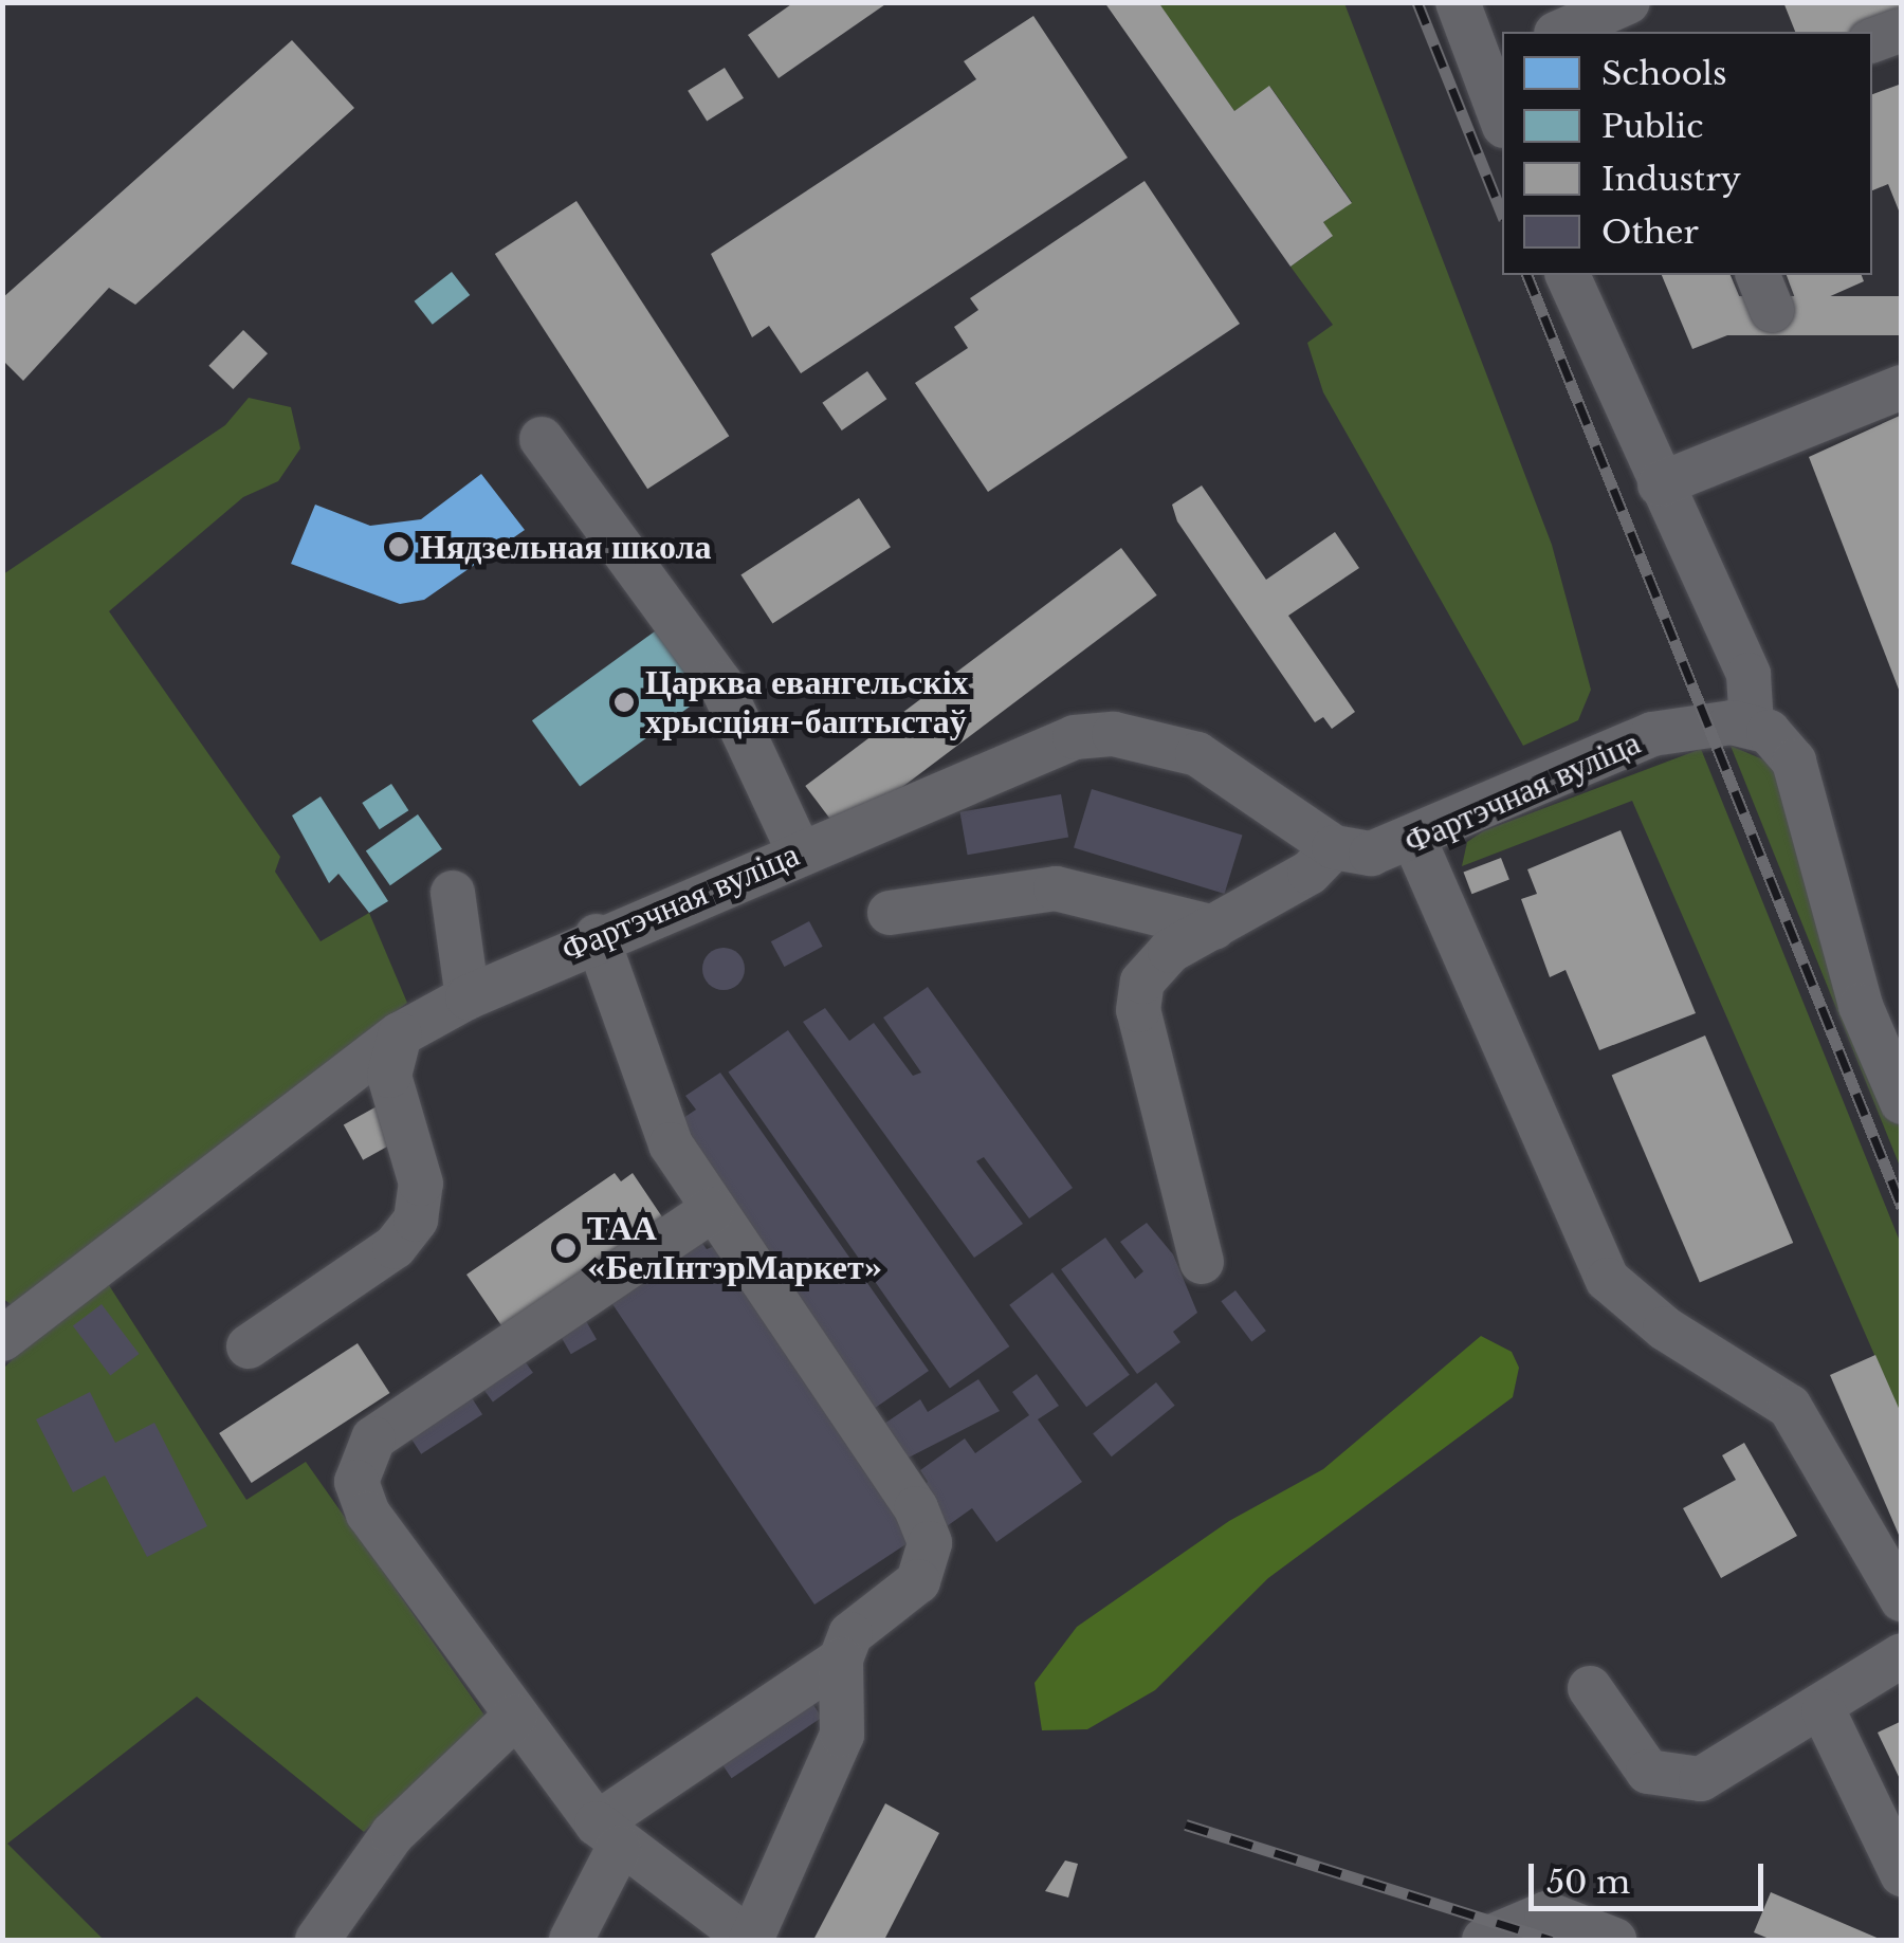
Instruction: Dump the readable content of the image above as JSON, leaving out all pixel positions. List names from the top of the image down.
{
  "streets": {
    "street": ["Фартэчная вуліца"]
  },
  "places": ["Нядзельная школа", "Царква евангельскіх хрысціян-баптыстаў", "ТАА «БелІнтэрМаркет»"],
  "legend": [
    "Schools",
    "Public",
    "Industry",
    "Other"
  ],
  "scale_bar": "50 m"
}
